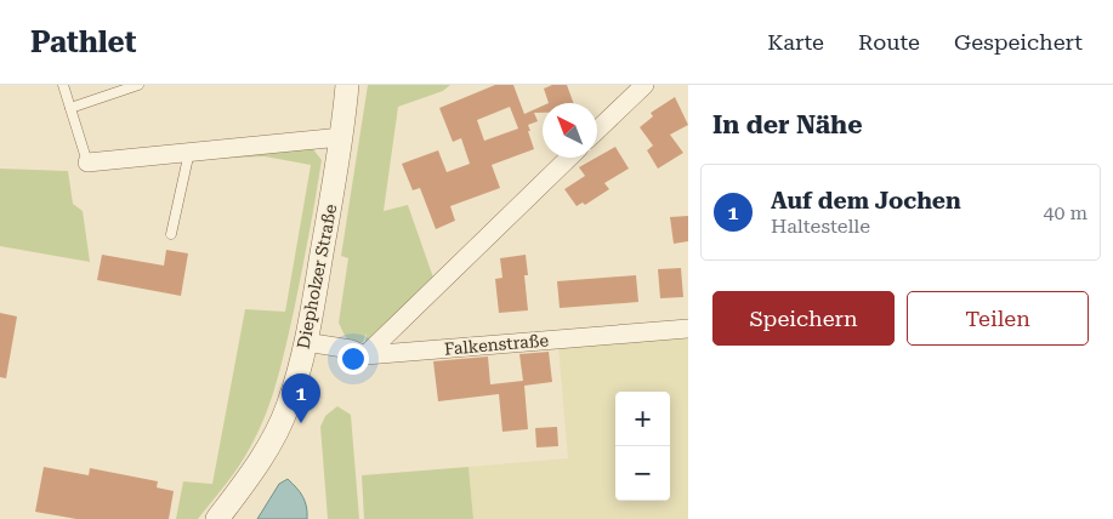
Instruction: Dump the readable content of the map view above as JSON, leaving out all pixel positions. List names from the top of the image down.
{
  "streets": {
    "street": ["Diepholzer Straße", "Falkenstraße"]
  },
  "crossings": [
    ["Diepholzer Straße", "Falkenstraße"]
  ],
  "north": "top left",
  "page": {
    "header": "Pathlet",
    "nav": ["Karte", "Route", "Gespeichert"],
    "heading": "In der Nähe",
    "list": [
      {
        "mark": "1",
        "name": "Auf dem Jochen",
        "note": "Haltestelle",
        "value": "40 m"
      }
    ],
    "buttons": ["Speichern", "Teilen"],
    "pins": "1",
    "map_buttons": ["+", "−"]
  }
}
